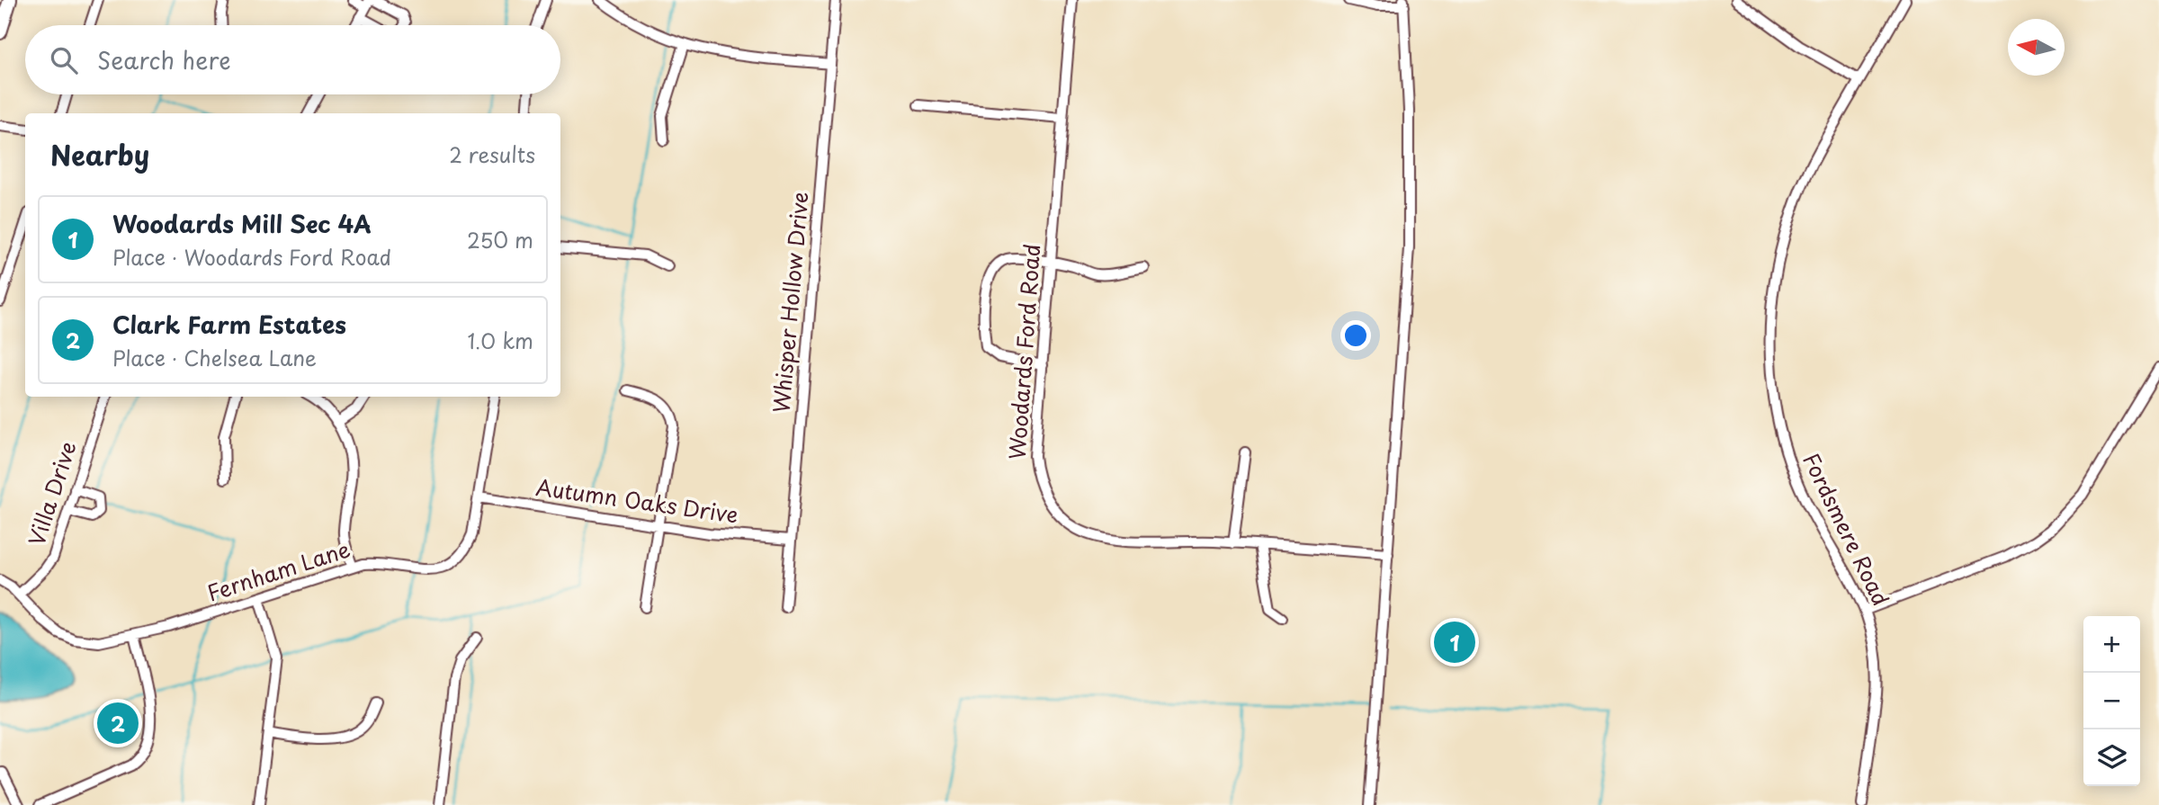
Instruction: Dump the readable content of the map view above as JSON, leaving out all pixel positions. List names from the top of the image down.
{
  "streets": {
    "street": [
      "Whisper Hollow Drive",
      "Woodards Ford Road",
      "Villa Drive",
      "Autumn Oaks Drive",
      "Fordsmere Road",
      "Fernham Lane"
    ]
  },
  "crossings": [
    ["Whisper Hollow Drive", "Autumn Oaks Drive"],
    ["Villa Drive", "Fernham Lane"],
    ["Autumn Oaks Drive", "Fernham Lane"]
  ],
  "north": "left",
  "page": {
    "search": "Search here",
    "heading": ["Nearby", "2 results"],
    "list": [
      {
        "mark": "1",
        "name": "Woodards Mill Sec 4A",
        "note": "Place · Woodards Ford Road",
        "value": "250 m"
      },
      {
        "mark": "2",
        "name": "Clark Farm Estates",
        "note": "Place · Chelsea Lane",
        "value": "1.0 km"
      }
    ],
    "map_buttons": ["+", "−"],
    "pins": ["1", "2"]
  }
}
